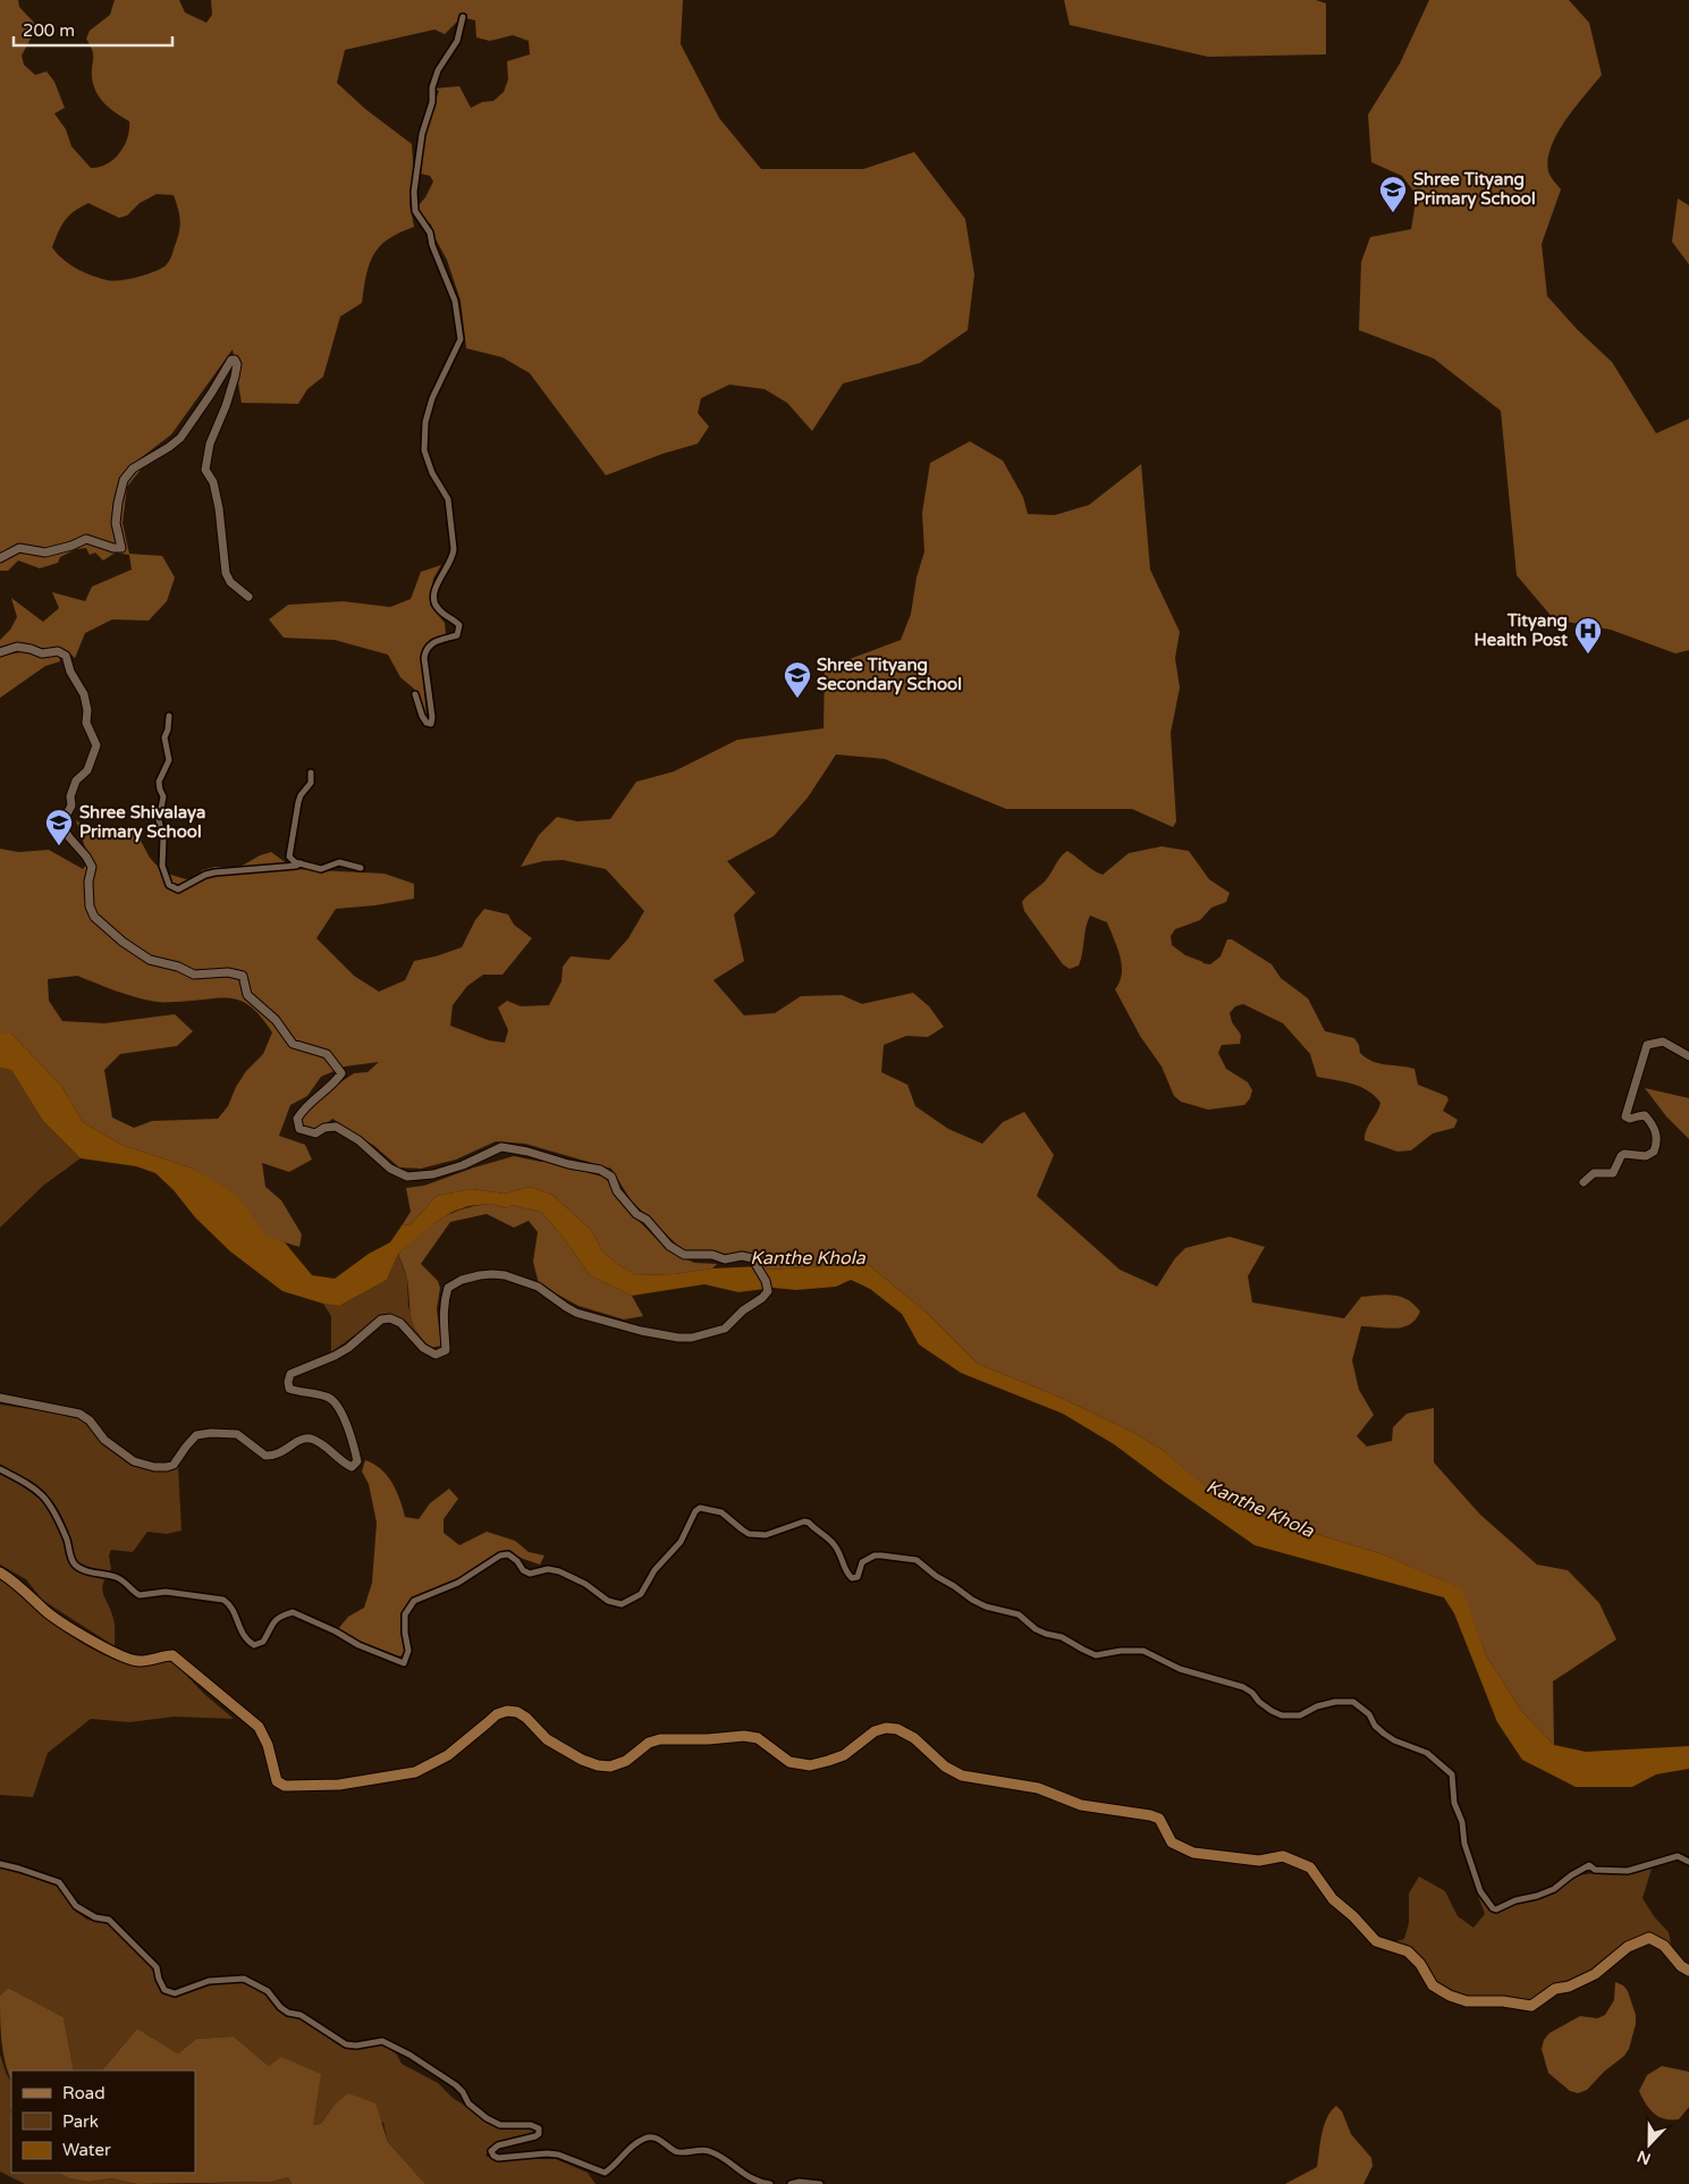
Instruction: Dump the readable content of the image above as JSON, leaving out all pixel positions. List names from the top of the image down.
{
  "water": ["Kanthe Khola"],
  "places": {
    "school or university": ["Shree Tityang Primary School", "Shree Tityang Secondary School", "Shree Shivalaya Primary School"],
    "hospital": ["Tityang Health Post"]
  },
  "legend": ["Road", "Park", "Water"],
  "scale_bar": "200 m",
  "north": "bottom"
}
